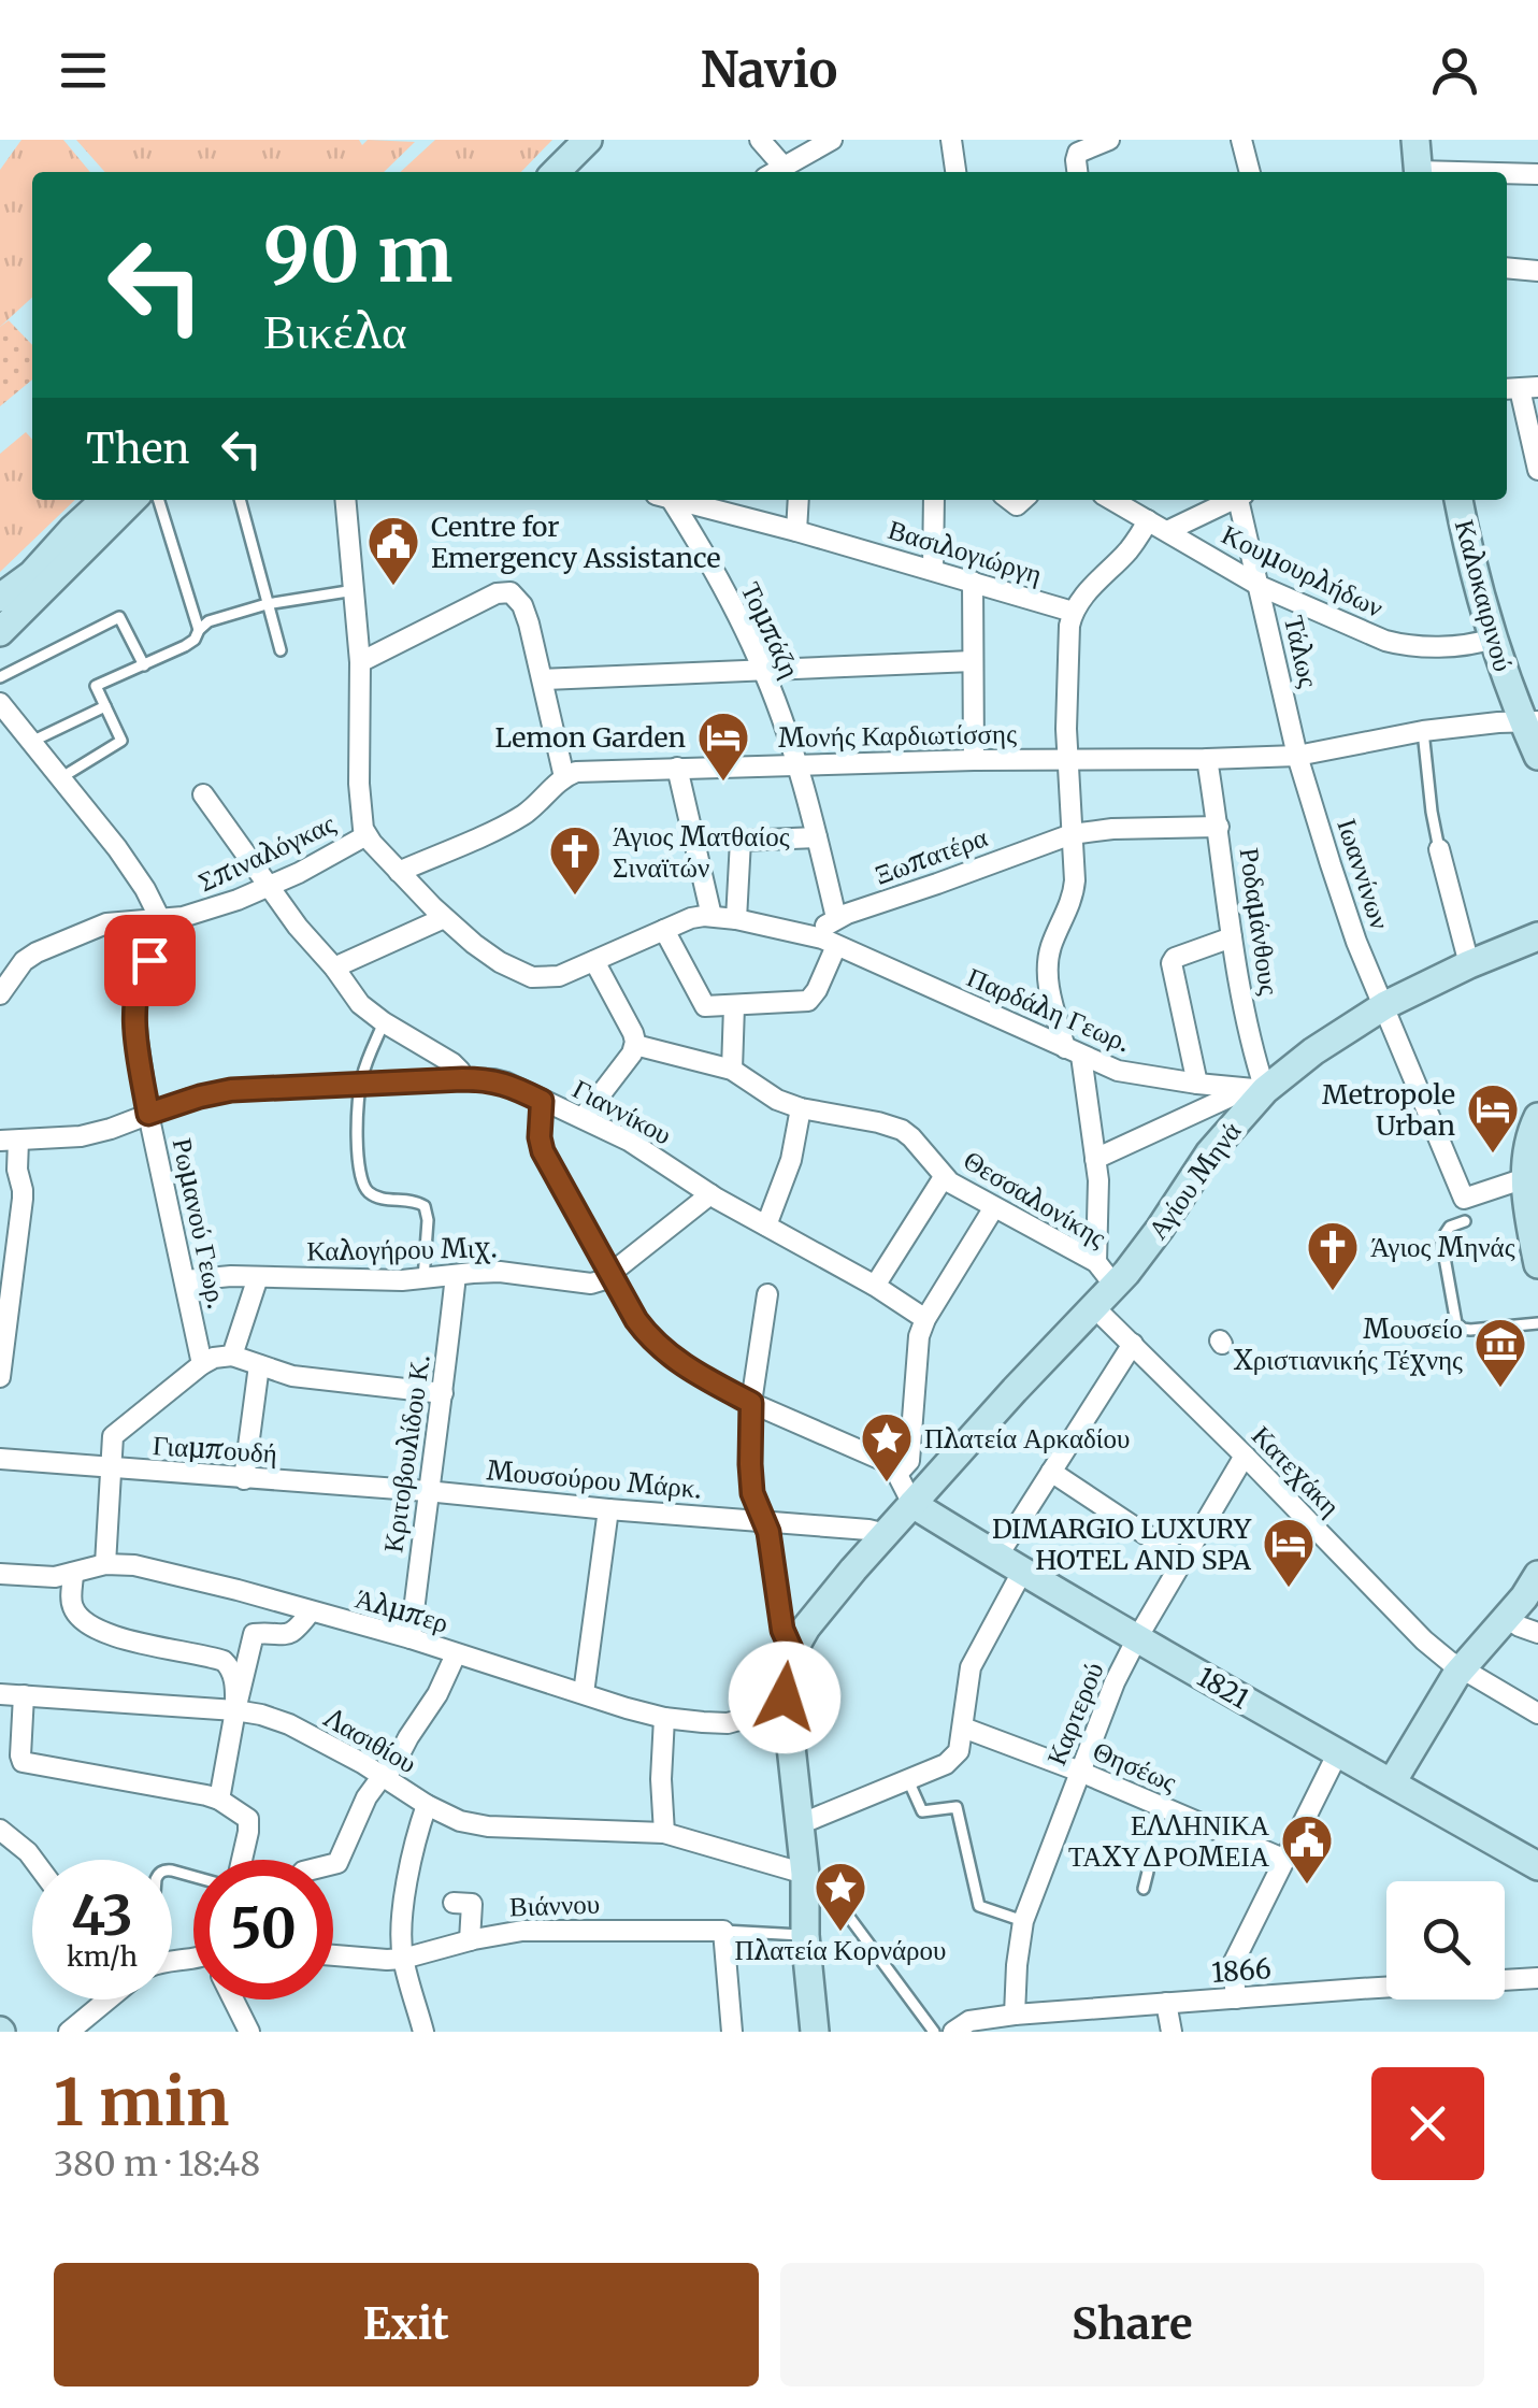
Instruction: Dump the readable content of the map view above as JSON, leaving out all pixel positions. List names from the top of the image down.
{
  "streets": {
    "main road": ["Καλοκαιρινού", "Αγίου Μηνά", "1821"],
    "street": [
      "Βασιλογιώργη",
      "Κουμουρλήδων",
      "Τομπάζη",
      "Τάλως",
      "Μονής Καρδιωτίσσης",
      "Σπιναλόγκας",
      "Ξωπατέρα",
      "Ιωαννίνων",
      "Ροδαμάνθους",
      "Παρδάλη Γεωρ.",
      "Γιαννίκου",
      "Θεσσαλονίκης",
      "Ρωμανού Γεωρ.",
      "Καλογήρου Μιχ.",
      "Γιαμπουδή",
      "Κριτοβουλίδου Κ.",
      "Κατεχάκη",
      "Μουσούρου Μάρκ.",
      "Άλμπερ",
      "Καρτερού",
      "Λασιθίου",
      "Θησέως",
      "Βιάννου",
      "1866"
    ]
  },
  "crossings": [
    ["Κουμουρλήδων", "Καλοκαιρινού"],
    ["Κουμουρλήδων", "Τάλως"],
    ["Καλοκαιρινού", "Μονής Καρδιωτίσσης"],
    ["Τομπάζη", "Μονής Καρδιωτίσσης"],
    ["Τομπάζη", "Ξωπατέρα"],
    ["Τάλως", "Μονής Καρδιωτίσσης"],
    ["Τάλως", "Ιωαννίνων"],
    ["Μονής Καρδιωτίσσης", "Ιωαννίνων"],
    ["Μονής Καρδιωτίσσης", "Ροδαμάνθους"],
    ["Σπιναλόγκας", "Ρωμανού Γεωρ."],
    ["Ξωπατέρα", "Ροδαμάνθους"],
    ["Ξωπατέρα", "Παρδάλη Γεωρ."],
    ["Ιωαννίνων", "Αγίου Μηνά"],
    ["Ροδαμάνθους", "Παρδάλη Γεωρ."],
    ["Ροδαμάνθους", "Αγίου Μηνά"],
    ["Παρδάλη Γεωρ.", "Αγίου Μηνά"],
    ["Γιαννίκου", "Ρωμανού Γεωρ."],
    ["Αγίου Μηνά", "Θεσσαλονίκης"],
    ["Αγίου Μηνά", "Κατεχάκη"],
    ["Αγίου Μηνά", "Μουσούρου Μάρκ."],
    ["Αγίου Μηνά", "1821"],
    ["Ρωμανού Γεωρ.", "Καλογήρου Μιχ."],
    ["Καλογήρου Μιχ.", "Κριτοβουλίδου Κ."],
    ["Γιαμπουδή", "Κριτοβουλίδου Κ."],
    ["Γιαμπουδή", "Μουσούρου Μάρκ."],
    ["Κριτοβουλίδου Κ.", "Μουσούρου Μάρκ."],
    ["Κριτοβουλίδου Κ.", "Άλμπερ"],
    ["Κατεχάκη", "Καρτερού"],
    ["1821", "Καρτερού"],
    ["Καρτερού", "Θησέως"],
    ["Καρτερού", "1866"]
  ],
  "places": {
    "public building": ["Centre for Emergency Assistance", "ΕΛΛΗΝΙΚΑ ΤΑΧΥΔΡΟΜΕΙΑ"],
    "hotel": ["Lemon Garden", "Metropole Urban", "DIMARGIO LUXURY HOTEL AND SPA"],
    "church": ["Άγιος Ματθαίος Σιναϊτών", "Άγιος Μηνάς"],
    "museum": ["Μουσείο Χριστιανικής Τέχνης"],
    "place": ["Πλατεία Αρκαδίου", "Πλατεία Κορνάρου"]
  },
  "page": {
    "header": "Navio",
    "turn": ["90 m", "Βικέλα"],
    "then": "Then",
    "speed": "43 km/h",
    "limit": "50",
    "heading": ["1 min", "380 m · 18:48"],
    "buttons": ["Exit", "Share"]
  }
}
